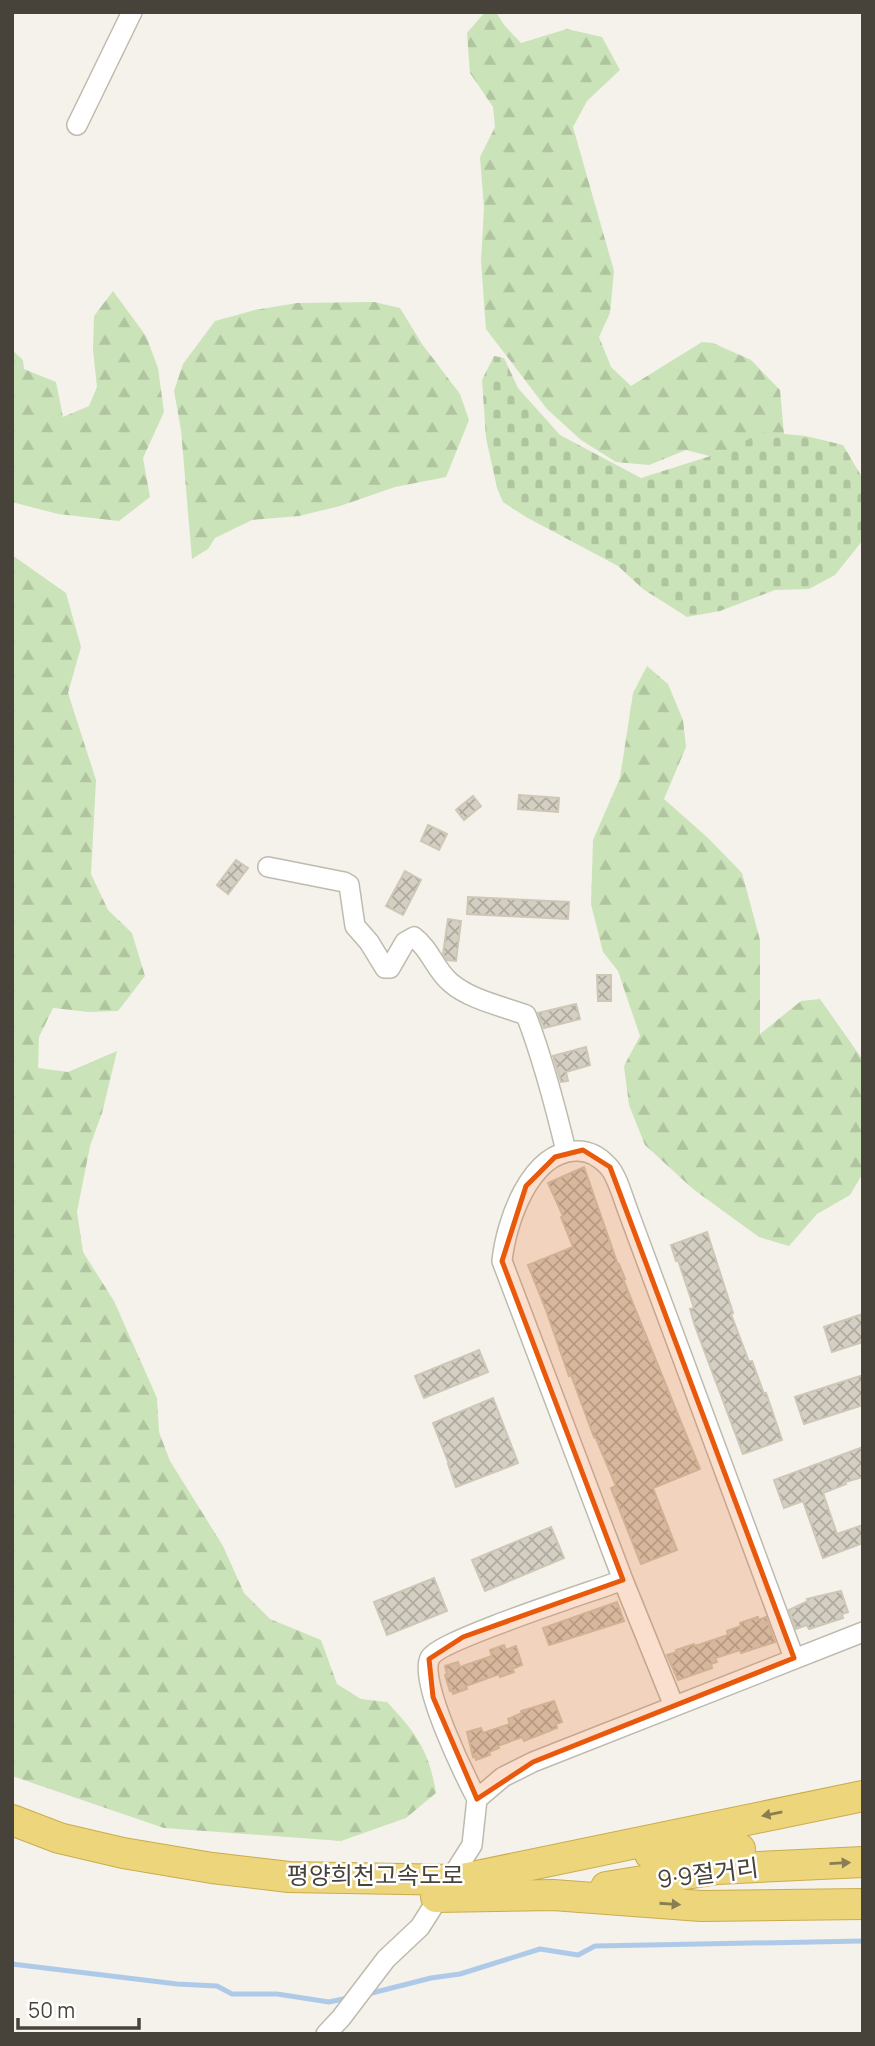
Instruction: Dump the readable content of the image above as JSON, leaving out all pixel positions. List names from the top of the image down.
{
  "streets": {
    "highway": ["9·9절거리", "평양희천고속도로"]
  },
  "crossings": [
    ["9·9절거리", "평양희천고속도로"]
  ],
  "scale_bar": "50 m"
}
